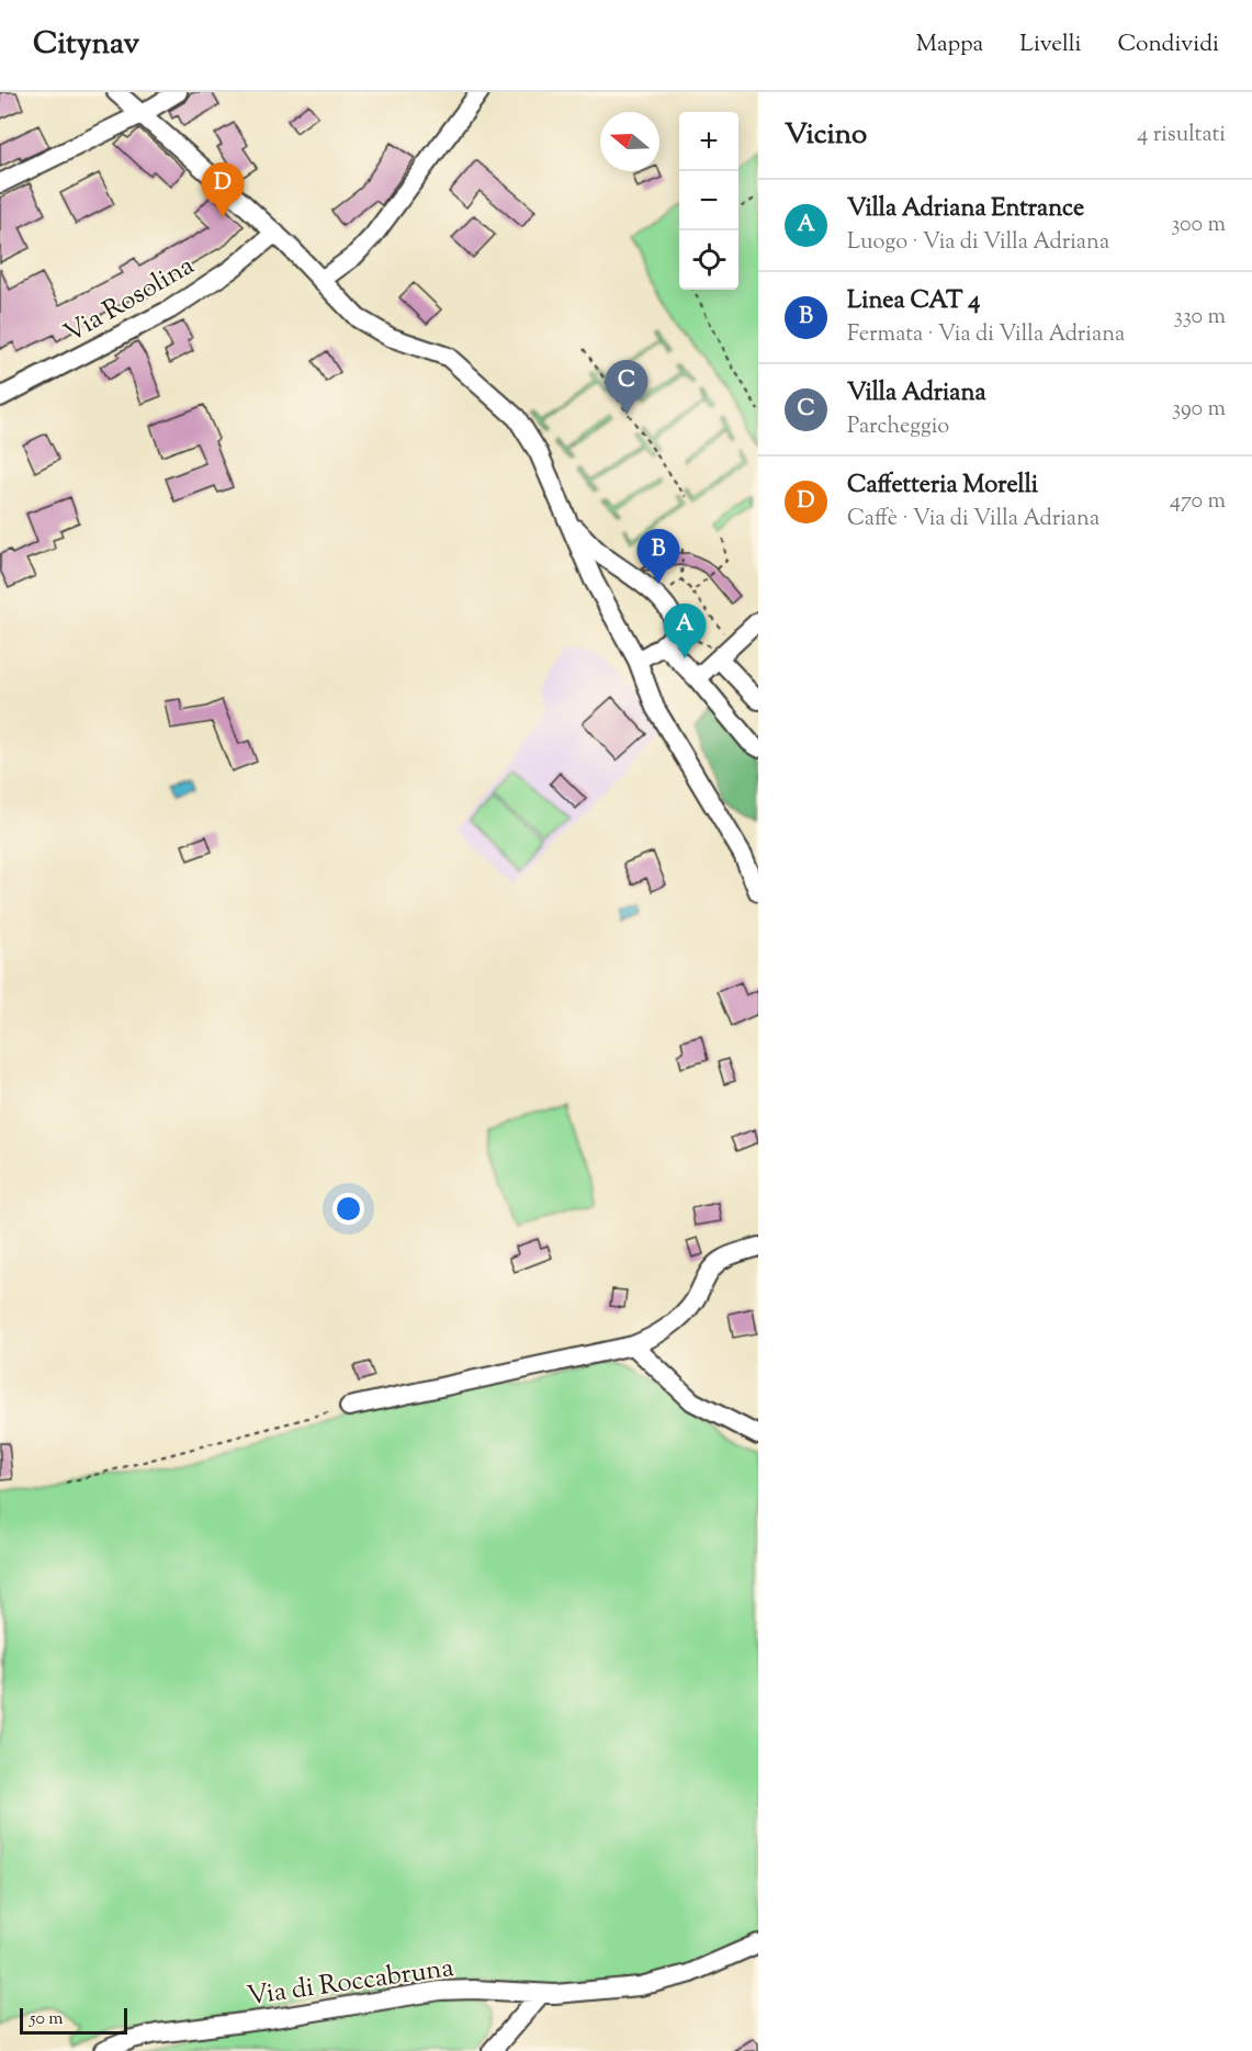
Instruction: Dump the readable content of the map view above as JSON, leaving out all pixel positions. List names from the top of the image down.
{
  "streets": {
    "street": ["Via Rosolina", "Via di Roccabruna"]
  },
  "scale_bar": "50 m",
  "north": "left",
  "page": {
    "header": "Citynav",
    "nav": ["Mappa", "Livelli", "Condividi"],
    "heading": ["Vicino", "4 risultati"],
    "map_buttons": ["+", "−"],
    "pins": [
      "D",
      "C",
      "B",
      "A"
    ],
    "list": [
      {
        "mark": "A",
        "name": "Villa Adriana Entrance",
        "note": "Luogo · Via di Villa Adriana",
        "value": "300 m"
      },
      {
        "mark": "B",
        "name": "Linea CAT 4",
        "note": "Fermata · Via di Villa Adriana",
        "value": "330 m"
      },
      {
        "mark": "C",
        "name": "Villa Adriana",
        "note": "Parcheggio",
        "value": "390 m"
      },
      {
        "mark": "D",
        "name": "Caffetteria Morelli",
        "note": "Caffè · Via di Villa Adriana",
        "value": "470 m"
      }
    ],
    "scale": "50 m"
  }
}
